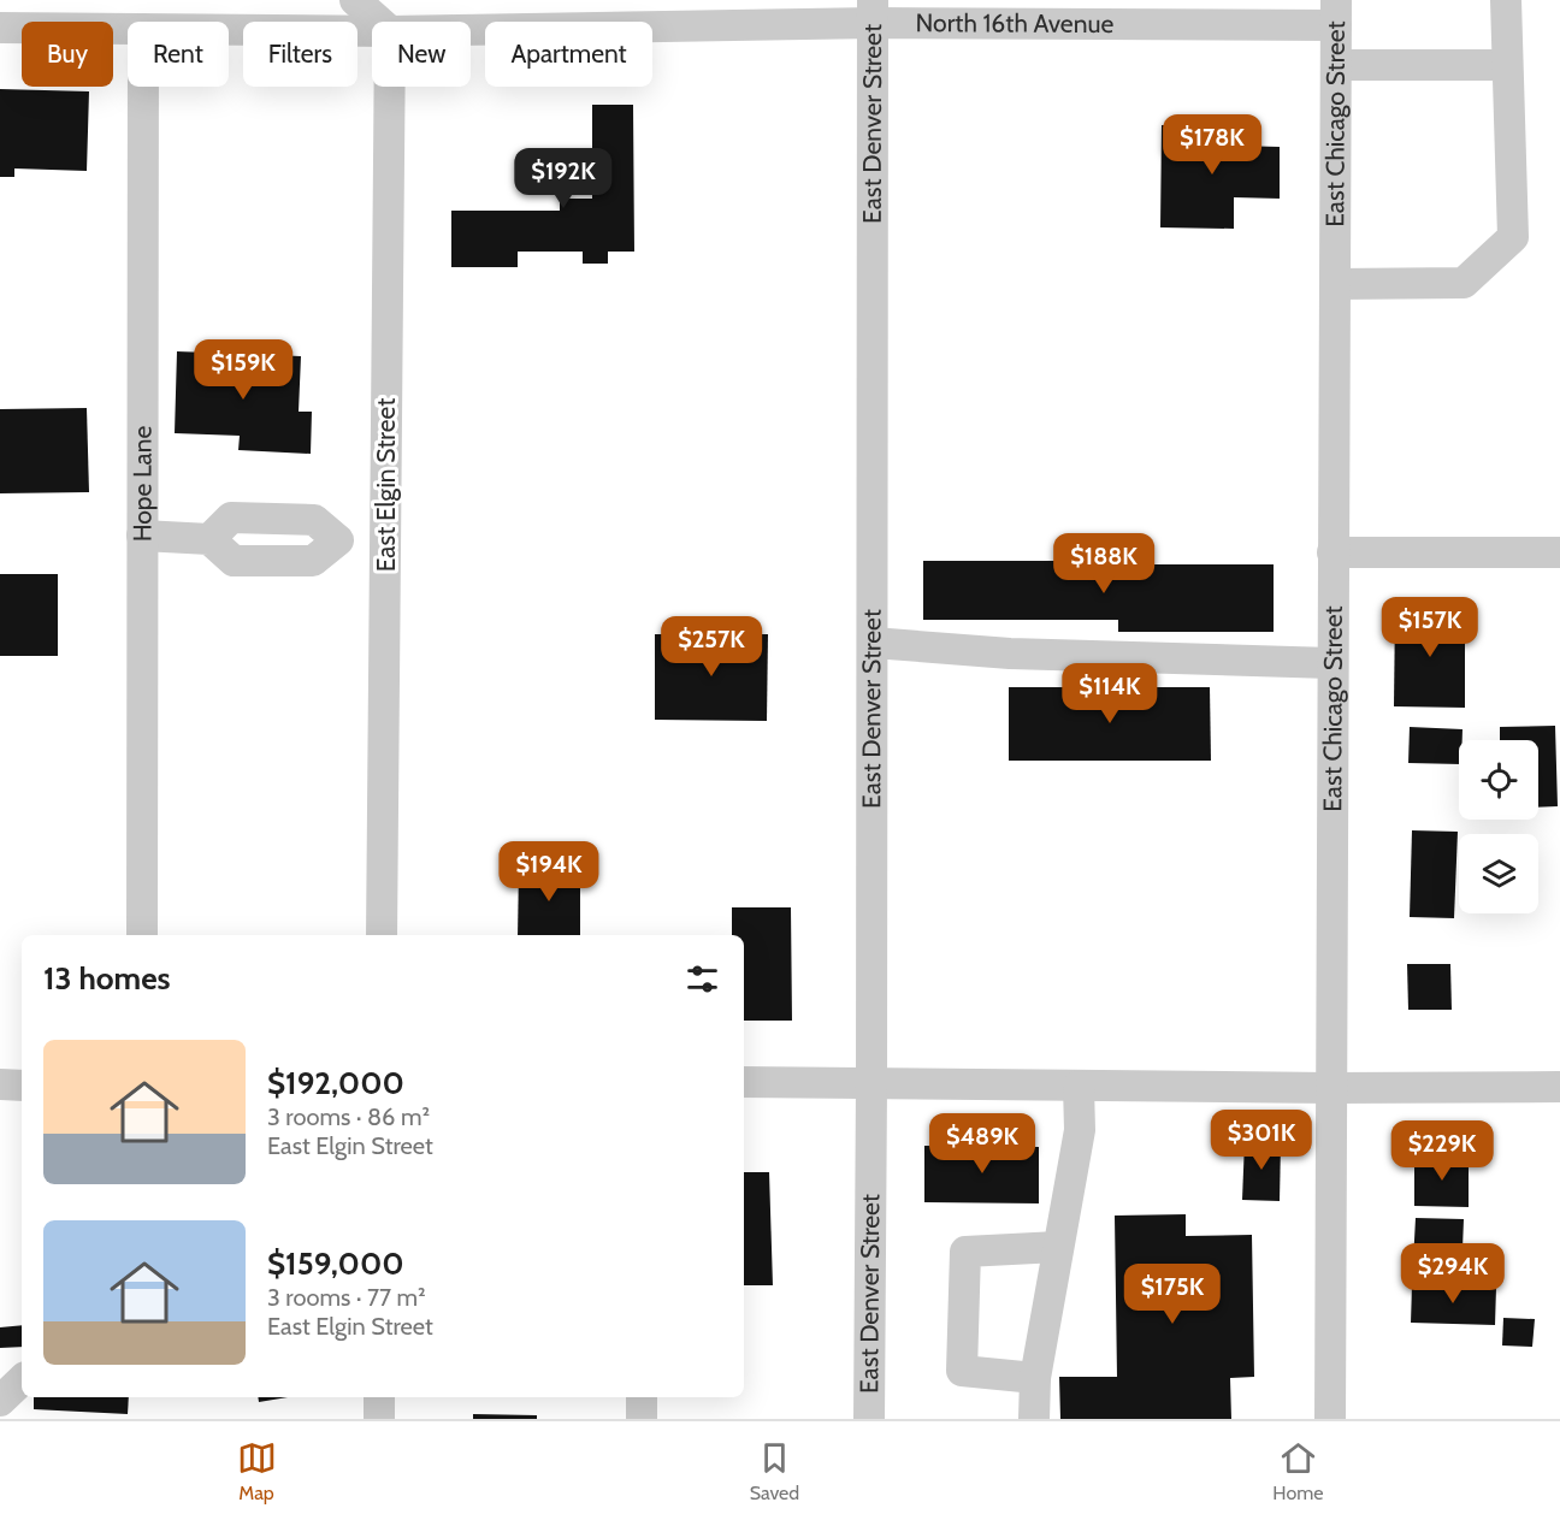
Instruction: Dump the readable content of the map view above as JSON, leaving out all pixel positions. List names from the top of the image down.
{
  "streets": {
    "street": [
      "North 16th Avenue",
      "East Denver Street",
      "East Chicago Street",
      "Hope Lane",
      "East Elgin Street"
    ]
  },
  "crossings": [
    ["North 16th Avenue", "East Denver Street"],
    ["North 16th Avenue", "East Chicago Street"]
  ],
  "page": {
    "chip": [
      "Buy",
      "Rent",
      "Filters",
      "New",
      "Apartment"
    ],
    "price": [
      "$178K",
      "$192K",
      "$159K",
      "$188K",
      "$157K",
      "$257K",
      "$114K",
      "$194K",
      "$301K",
      "$489K",
      "$229K",
      "$294K",
      "$175K"
    ],
    "heading": "13 homes",
    "list": [
      {
        "name": "$192,000",
        "note": "3 rooms · 86 m² · East Elgin Street"
      },
      {
        "name": "$159,000",
        "note": "3 rooms · 77 m² · East Elgin Street"
      }
    ],
    "tabs": ["Map", "Saved", "Home"]
  }
}
